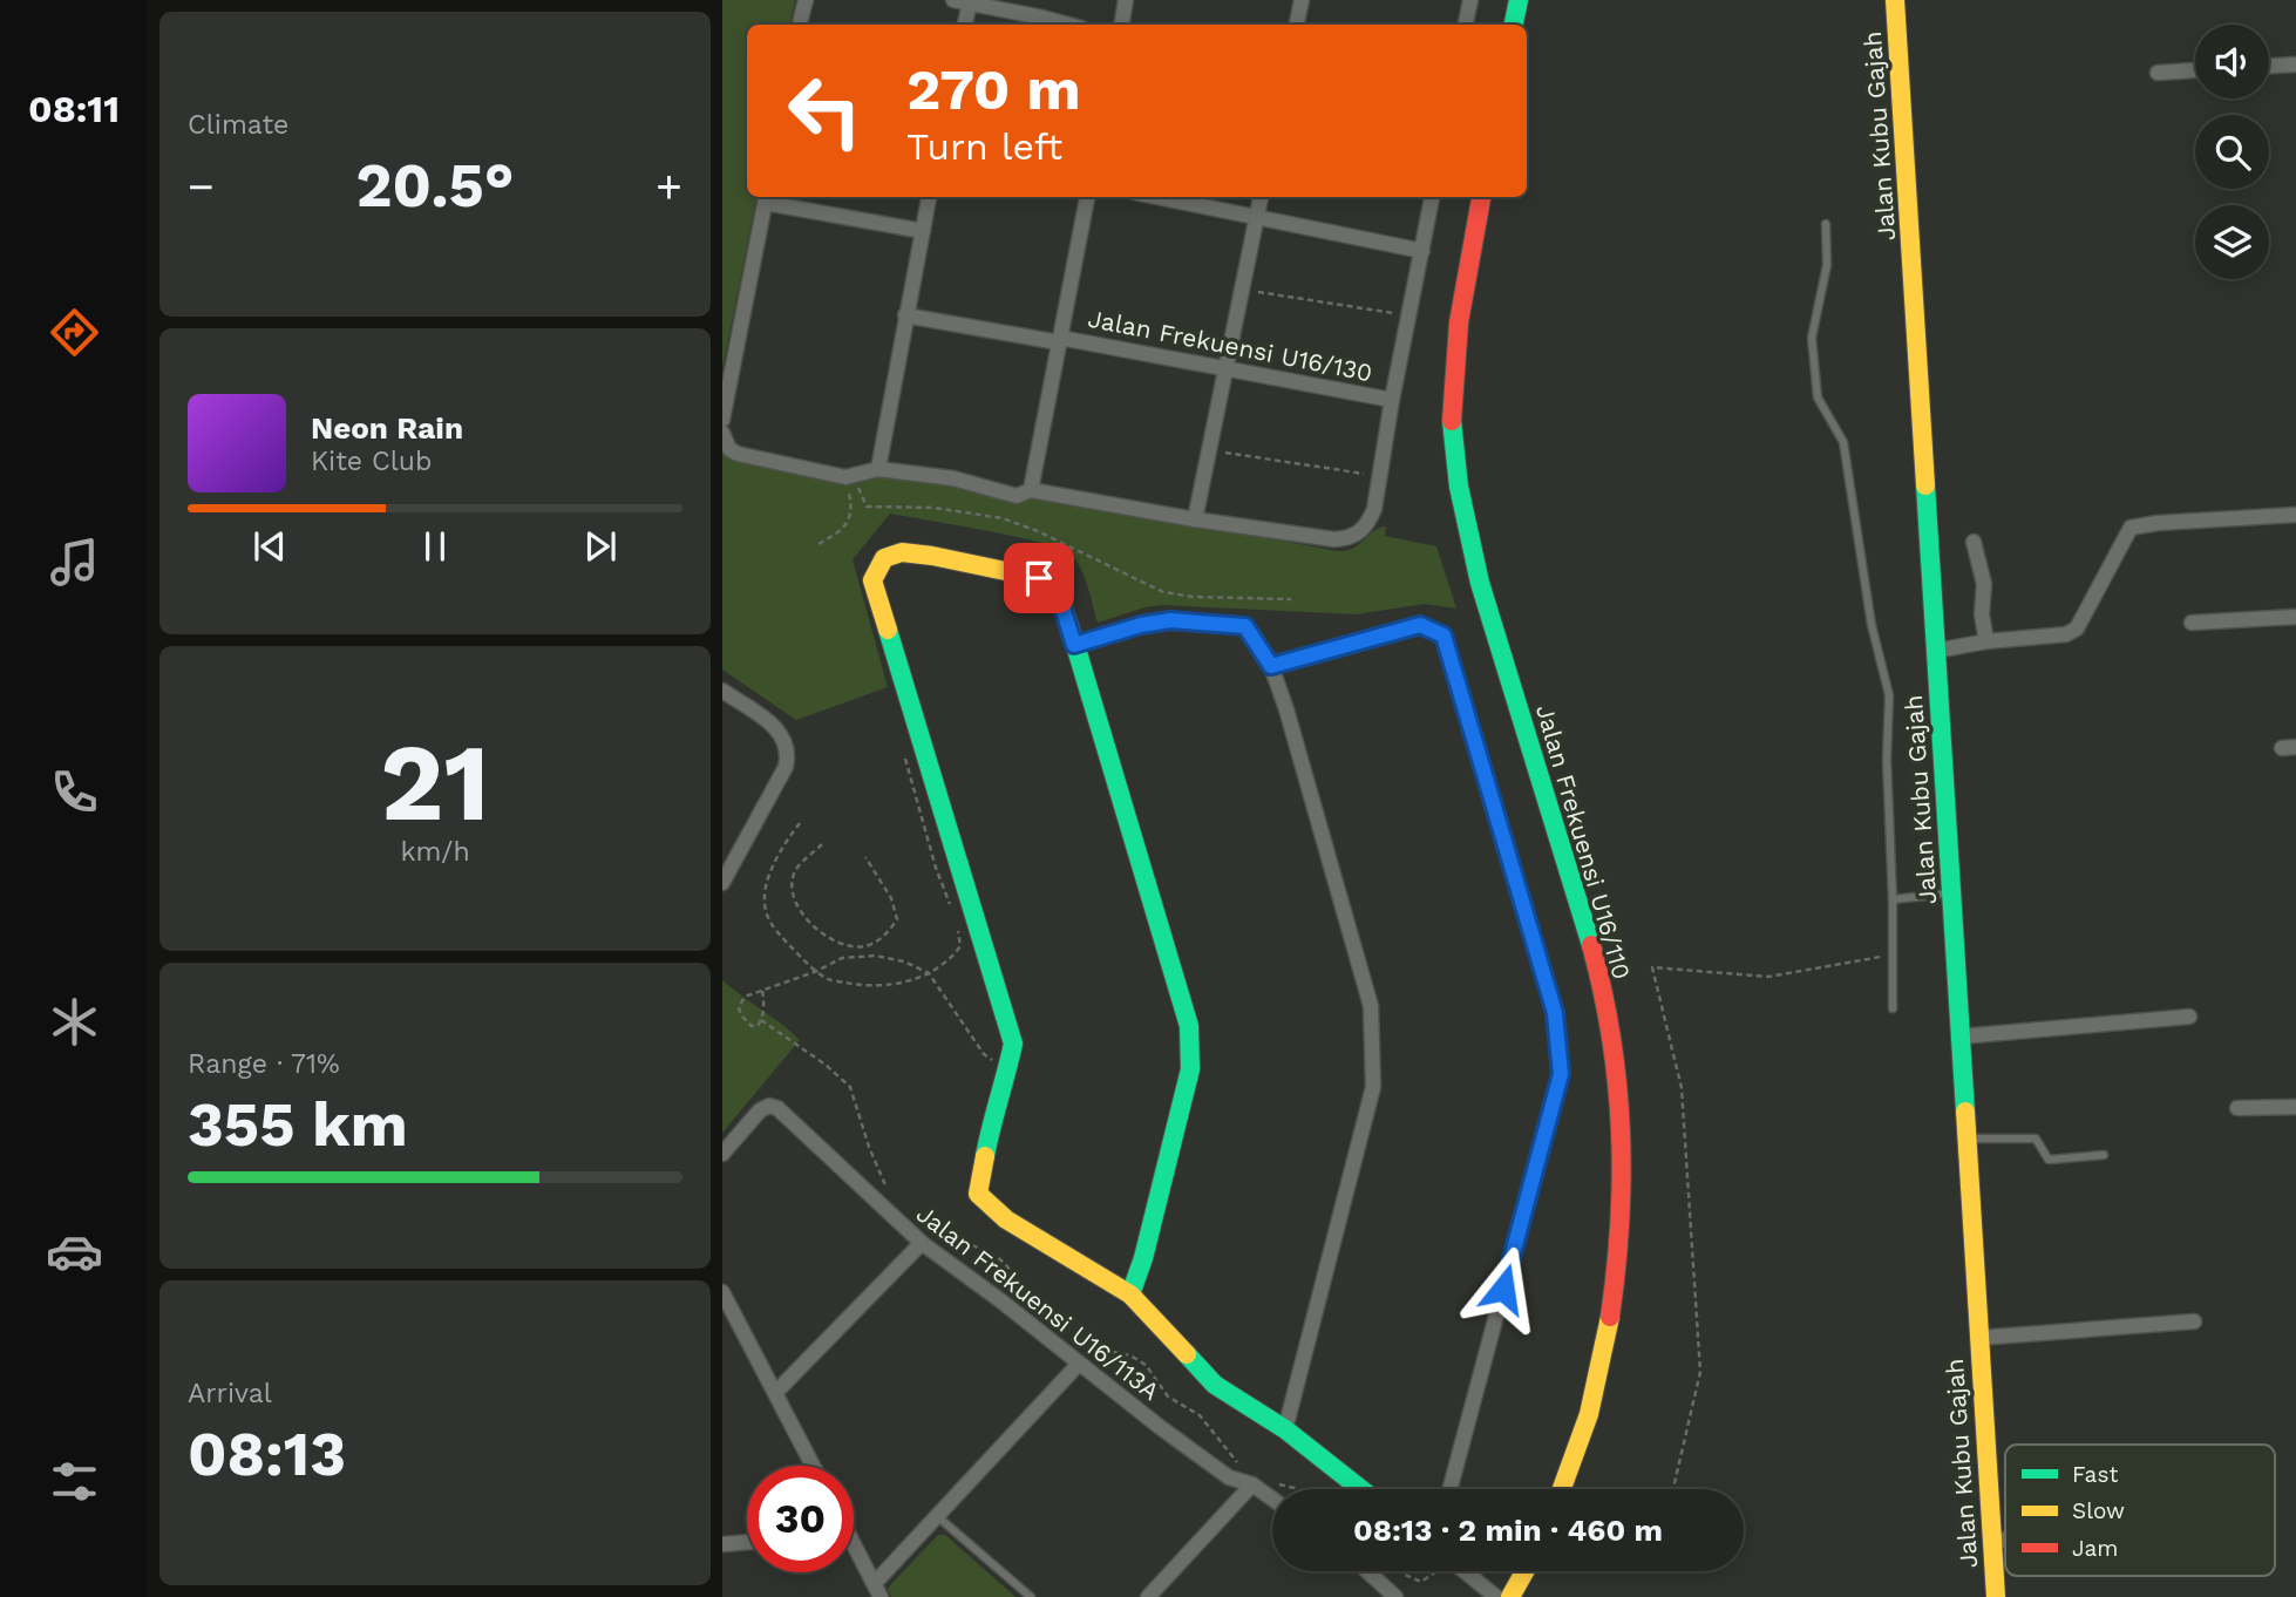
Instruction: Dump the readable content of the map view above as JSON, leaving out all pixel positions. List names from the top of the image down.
{
  "streets": {
    "street": [
      "Jalan Kubu Gajah",
      "Jalan Frekuensi U16/130",
      "Jalan Frekuensi U16/110",
      "Jalan Frekuensi U16/113A"
    ]
  },
  "legend": ["Fast", "Slow", "Jam"],
  "page": {
    "tabs": "08:11",
    "tile": [
      "Climate",
      ["21", "km/h"],
      ["Range · 71%", "355 km"],
      ["Arrival", "08:13"]
    ],
    "turn": ["270 m", "Turn left"],
    "heat": ["−", "20.5°", "+"],
    "song": ["Neon Rain", "Kite Club"],
    "limit": "30",
    "trip": "08:13 · 2 min · 460 m"
  }
}
